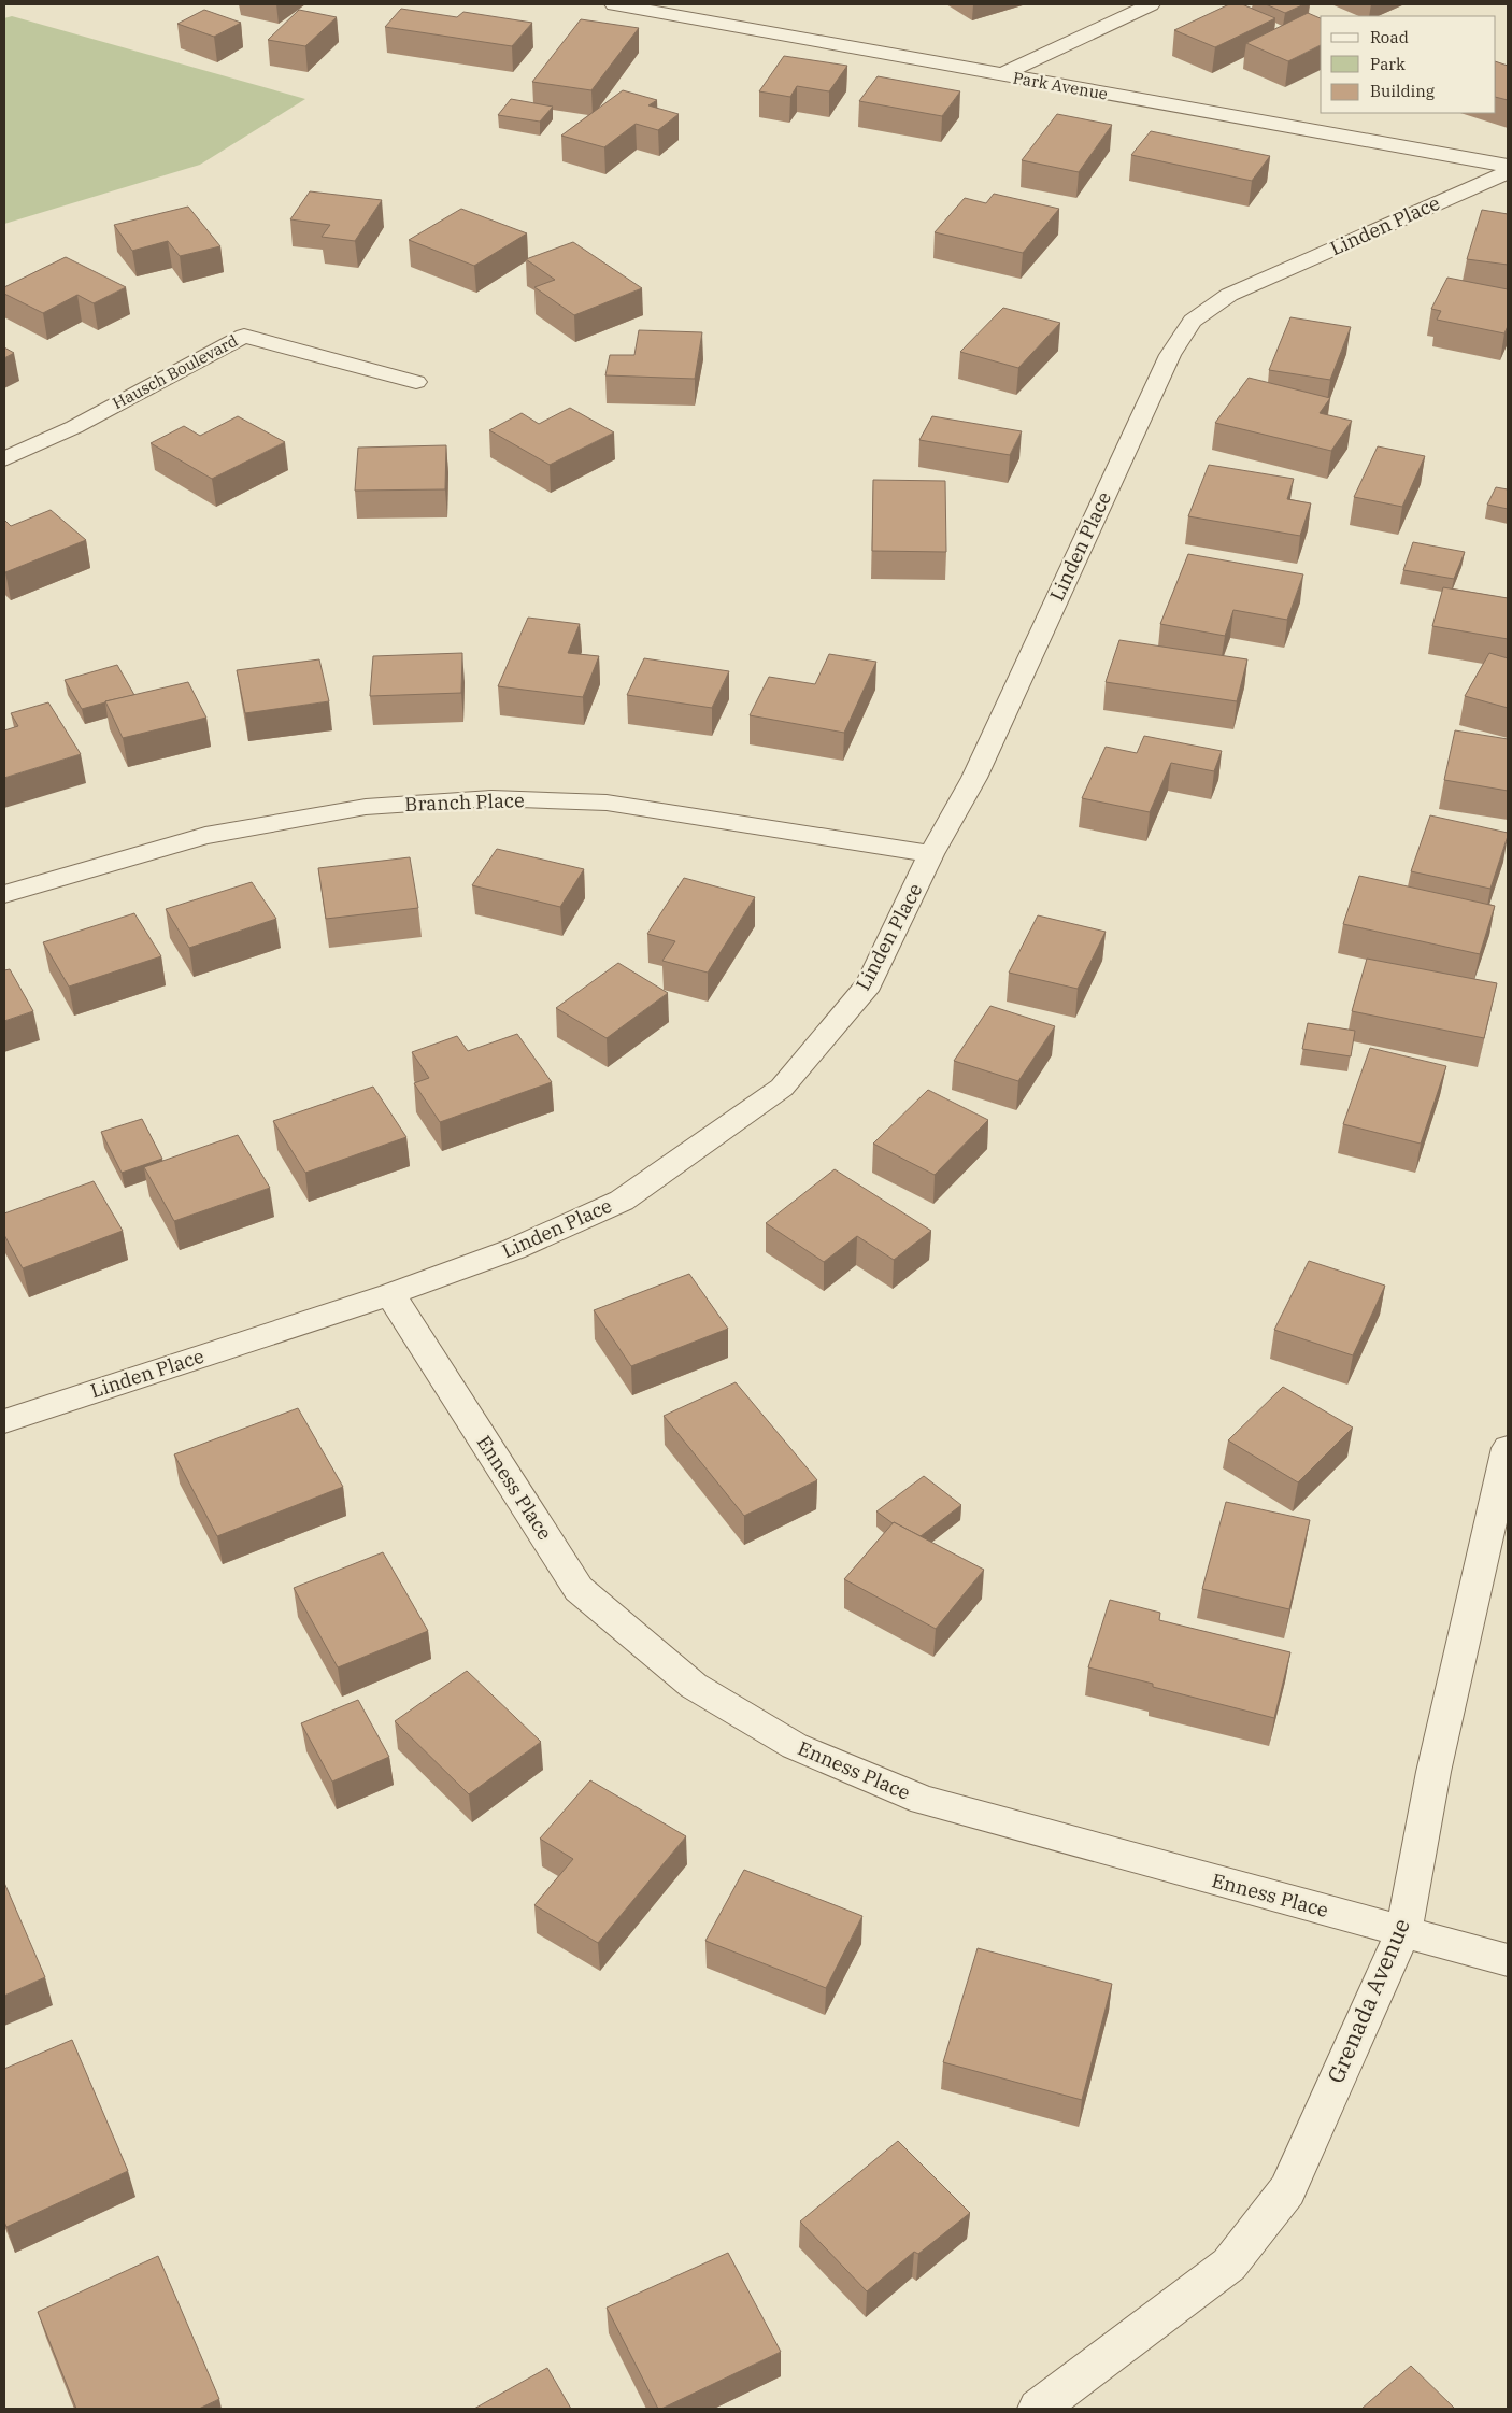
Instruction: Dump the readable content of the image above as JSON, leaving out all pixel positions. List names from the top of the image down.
{
  "streets": {
    "street": [
      "Park Avenue",
      "Linden Place",
      "Hausch Boulevard",
      "Branch Place",
      "Enness Place",
      "Grenada Avenue"
    ]
  },
  "crossings": [
    ["Linden Place", "Branch Place"],
    ["Linden Place", "Enness Place"],
    ["Enness Place", "Grenada Avenue"]
  ],
  "legend": ["Road", "Park", "Building"]
}
